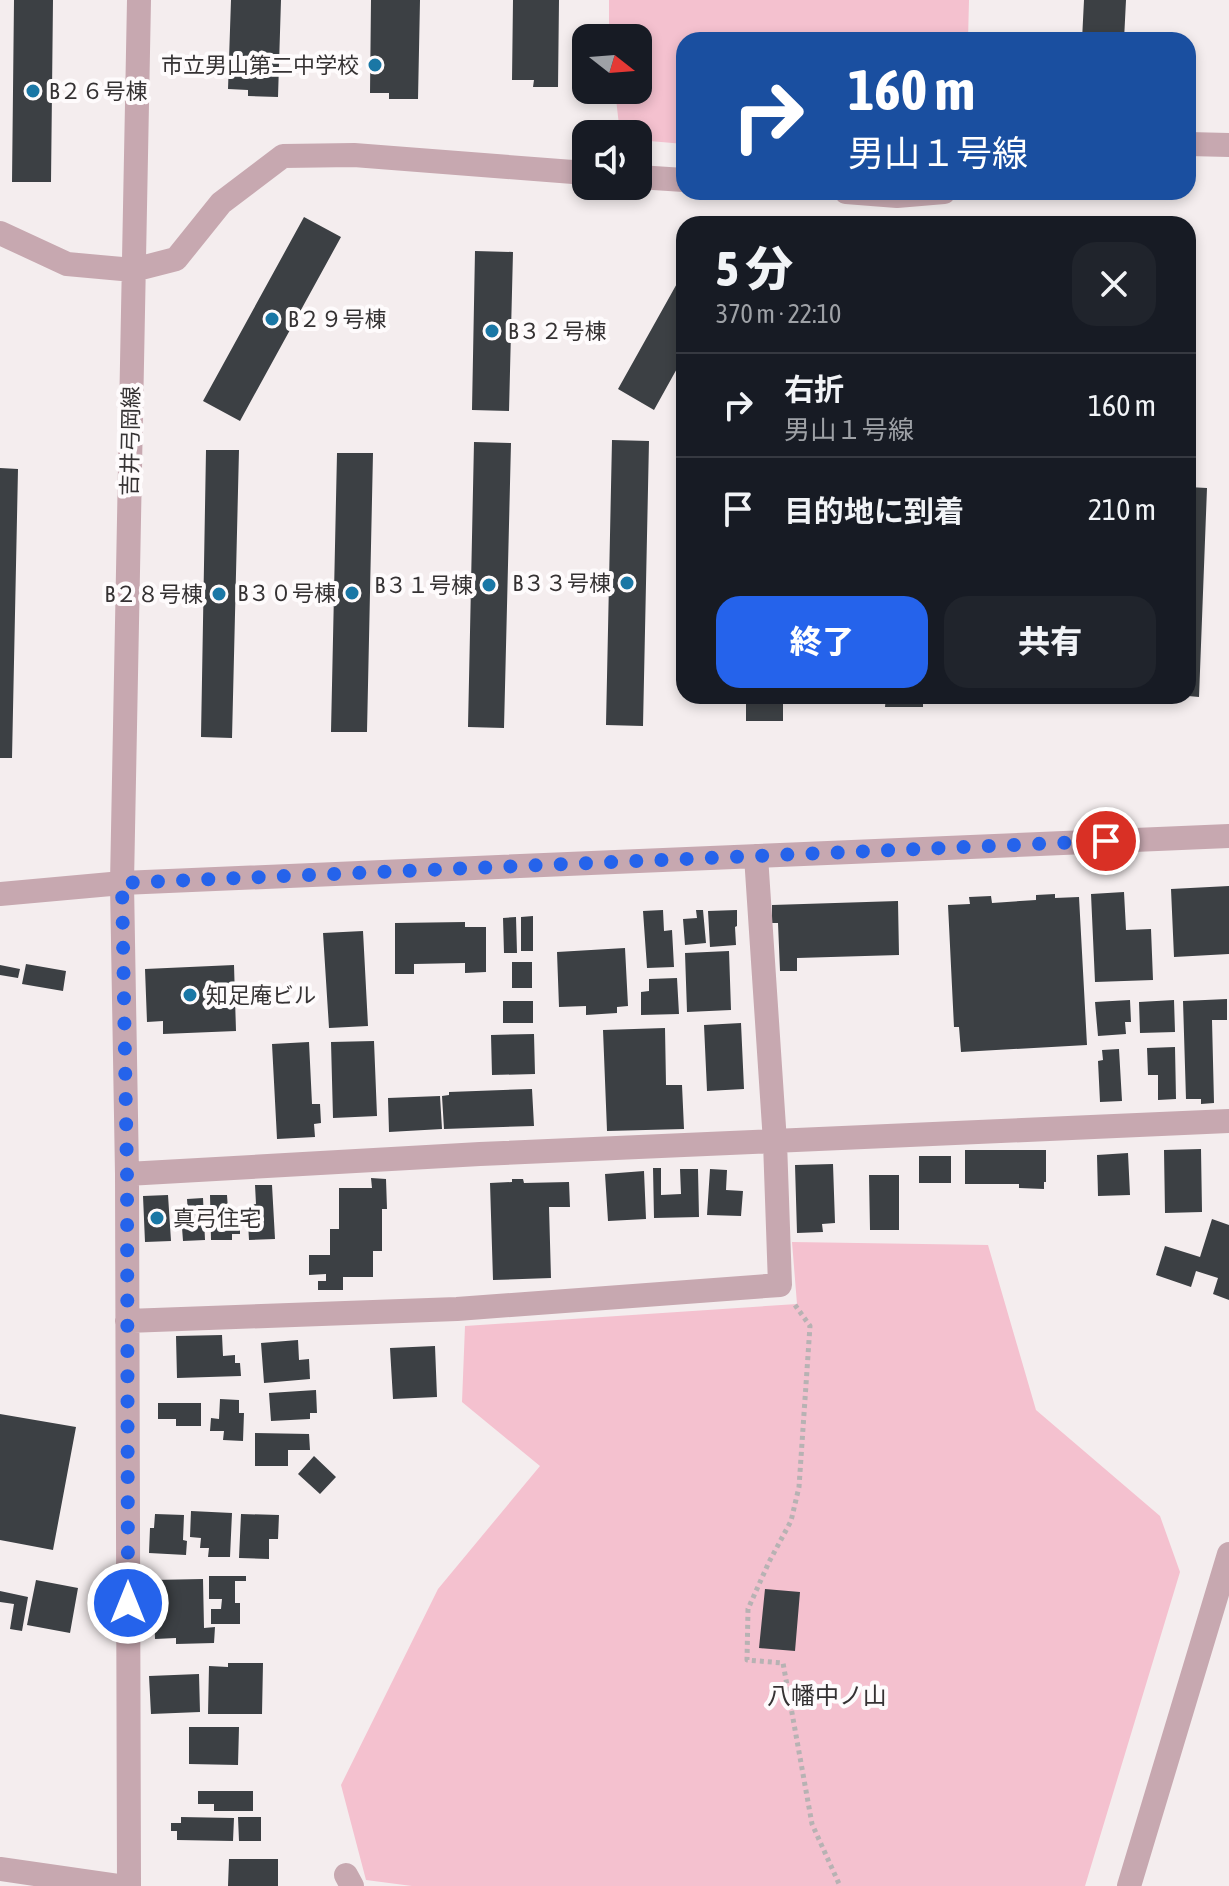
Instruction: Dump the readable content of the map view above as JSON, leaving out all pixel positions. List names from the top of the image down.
{
  "streets": {
    "street": ["吉井弓岡線"]
  },
  "districts": ["八幡中ノ山"],
  "places": [
    "市立男山第二中学校",
    "B２６号棟",
    "B２９号棟",
    "B３２号棟",
    "B３３号棟",
    "B３１号棟",
    "B３０号棟",
    "B２８号棟",
    "知足庵ビル",
    "真弓住宅"
  ],
  "north": "right",
  "page": {
    "turn": ["160 m", "男山１号線"],
    "heading": ["5 分", "370 m · 22:10"],
    "list": [
      {
        "name": "右折",
        "note": "男山１号線",
        "value": "160 m"
      },
      {
        "name": "目的地に到着",
        "value": "210 m"
      }
    ],
    "buttons": ["終了", "共有"]
  }
}
